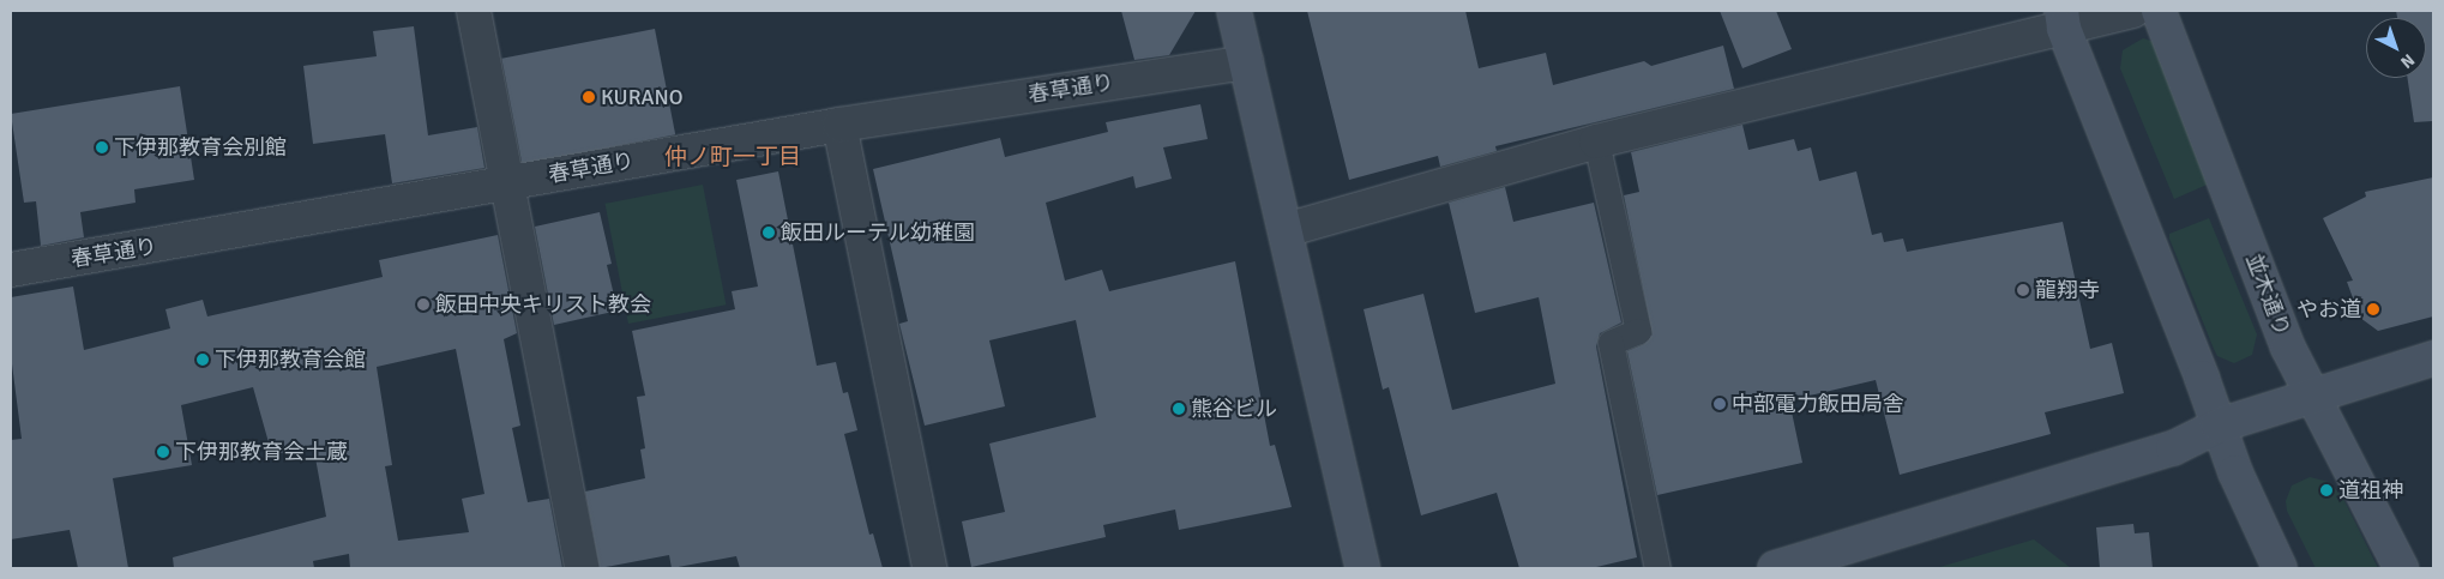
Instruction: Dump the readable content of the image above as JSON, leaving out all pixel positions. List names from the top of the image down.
{
  "streets": {
    "street": ["春草通り", "並木通り"]
  },
  "districts": ["仲ノ町一丁目"],
  "places": [
    "KURANO",
    "下伊那教育会別館",
    "飯田ルーテル幼稚園",
    "龍翔寺",
    "飯田中央キリスト教会",
    "やお道",
    "下伊那教育会館",
    "中部電力飯田局舎",
    "熊谷ビル",
    "下伊那教育会土蔵",
    "道祖神"
  ],
  "north": "bottom right"
}
